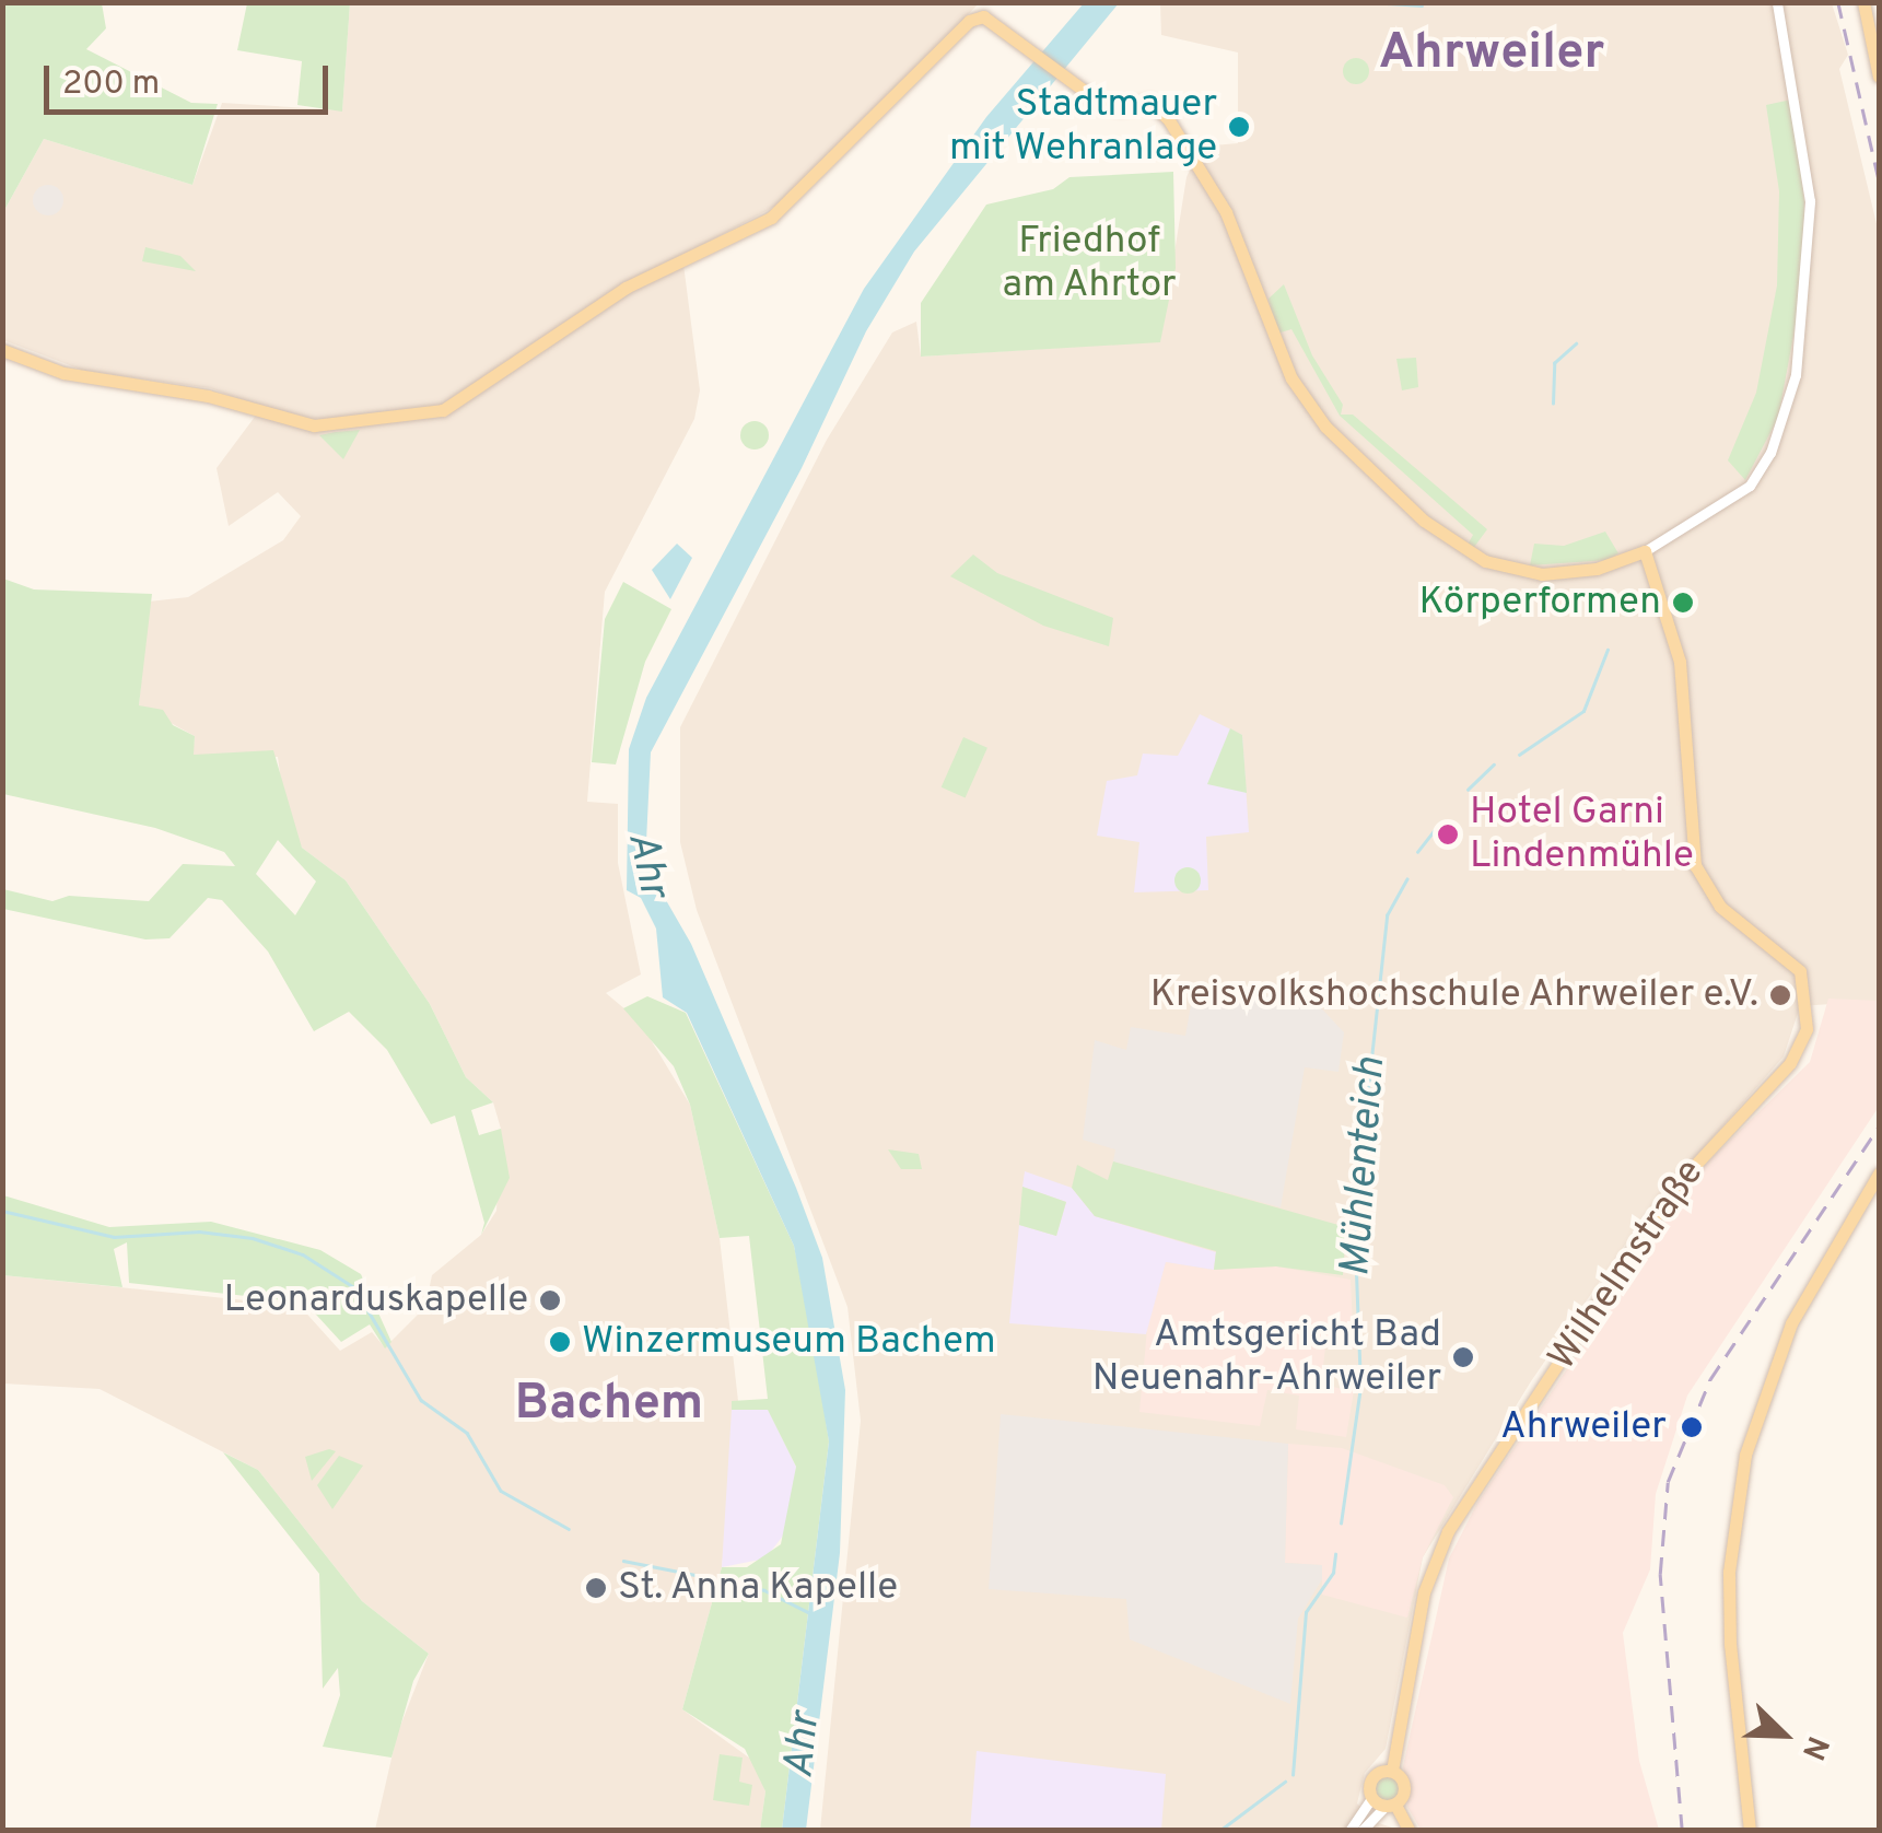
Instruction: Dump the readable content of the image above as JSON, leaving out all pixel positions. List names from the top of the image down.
{
  "streets": {
    "main road": ["Wilhelmstraße"]
  },
  "districts": ["Ahrweiler", "Bachem"],
  "water": ["Ahr", "Mühlenteich"],
  "parks": ["Friedhof am Ahrtor"],
  "places": [
    "Stadtmauer mit Wehranlage",
    "Körperformen",
    "Hotel Garni Lindenmühle",
    "Kreisvolkshochschule Ahrweiler e.V.",
    "Leonarduskapelle",
    "Winzermuseum Bachem",
    "Amtsgericht Bad Neuenahr-Ahrweiler",
    "Ahrweiler",
    "St. Anna Kapelle"
  ],
  "scale_bar": "200 m",
  "north": "bottom right"
}
